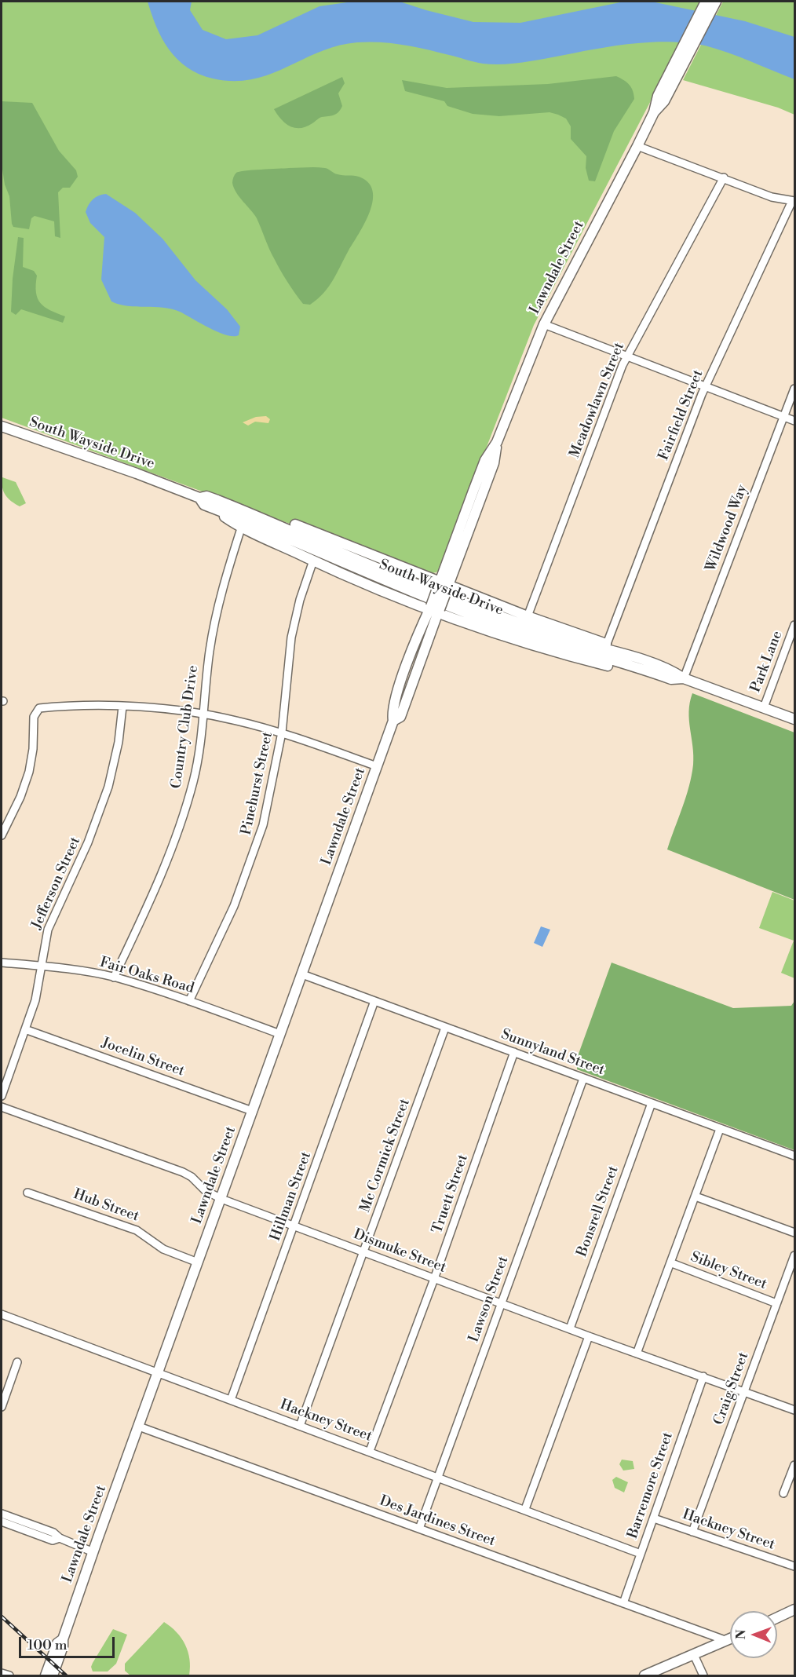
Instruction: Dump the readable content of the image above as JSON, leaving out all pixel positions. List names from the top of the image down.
{
  "streets": {
    "main road": ["Lawndale Street", "South Wayside Drive"],
    "street": [
      "Meadowlawn Street",
      "Fairfield Street",
      "Wildwood Way",
      "Park Lane",
      "Country Club Drive",
      "Pinehurst Street",
      "Jefferson Street",
      "Fair Oaks Road",
      "Sunnyland Street",
      "Jocelin Street",
      "Mc Cormick Street",
      "Truett Street",
      "Hillman Street",
      "Hub Street",
      "Bonsrell Street",
      "Dismuke Street",
      "Sibley Street",
      "Lawson Street",
      "Craig Street",
      "Hackney Street",
      "Barremore Street",
      "Des Jardines Street"
    ]
  },
  "crossings": [
    ["Lawndale Street", "Fair Oaks Road"],
    ["Lawndale Street", "Sunnyland Street"],
    ["Lawndale Street", "Jocelin Street"],
    ["Lawndale Street", "Hub Street"],
    ["Lawndale Street", "Dismuke Street"],
    ["Lawndale Street", "Hackney Street"],
    ["Lawndale Street", "Des Jardines Street"],
    ["South Wayside Drive", "Wildwood Way"],
    ["South Wayside Drive", "Park Lane"],
    ["Country Club Drive", "Fair Oaks Road"],
    ["Pinehurst Street", "Fair Oaks Road"],
    ["Jefferson Street", "Fair Oaks Road"],
    ["Jefferson Street", "Jocelin Street"],
    ["Sunnyland Street", "Mc Cormick Street"],
    ["Sunnyland Street", "Truett Street"],
    ["Sunnyland Street", "Hillman Street"],
    ["Sunnyland Street", "Bonsrell Street"],
    ["Sunnyland Street", "Lawson Street"],
    ["Mc Cormick Street", "Dismuke Street"],
    ["Mc Cormick Street", "Hackney Street"],
    ["Truett Street", "Dismuke Street"],
    ["Truett Street", "Hackney Street"],
    ["Hillman Street", "Dismuke Street"],
    ["Hillman Street", "Hackney Street"],
    ["Bonsrell Street", "Dismuke Street"],
    ["Dismuke Street", "Lawson Street"],
    ["Dismuke Street", "Craig Street"],
    ["Dismuke Street", "Barremore Street"],
    ["Sibley Street", "Craig Street"],
    ["Lawson Street", "Hackney Street"],
    ["Lawson Street", "Des Jardines Street"],
    ["Craig Street", "Hackney Street"],
    ["Hackney Street", "Barremore Street"],
    ["Barremore Street", "Des Jardines Street"]
  ],
  "scale_bar": "100 m",
  "north": "left"
}
